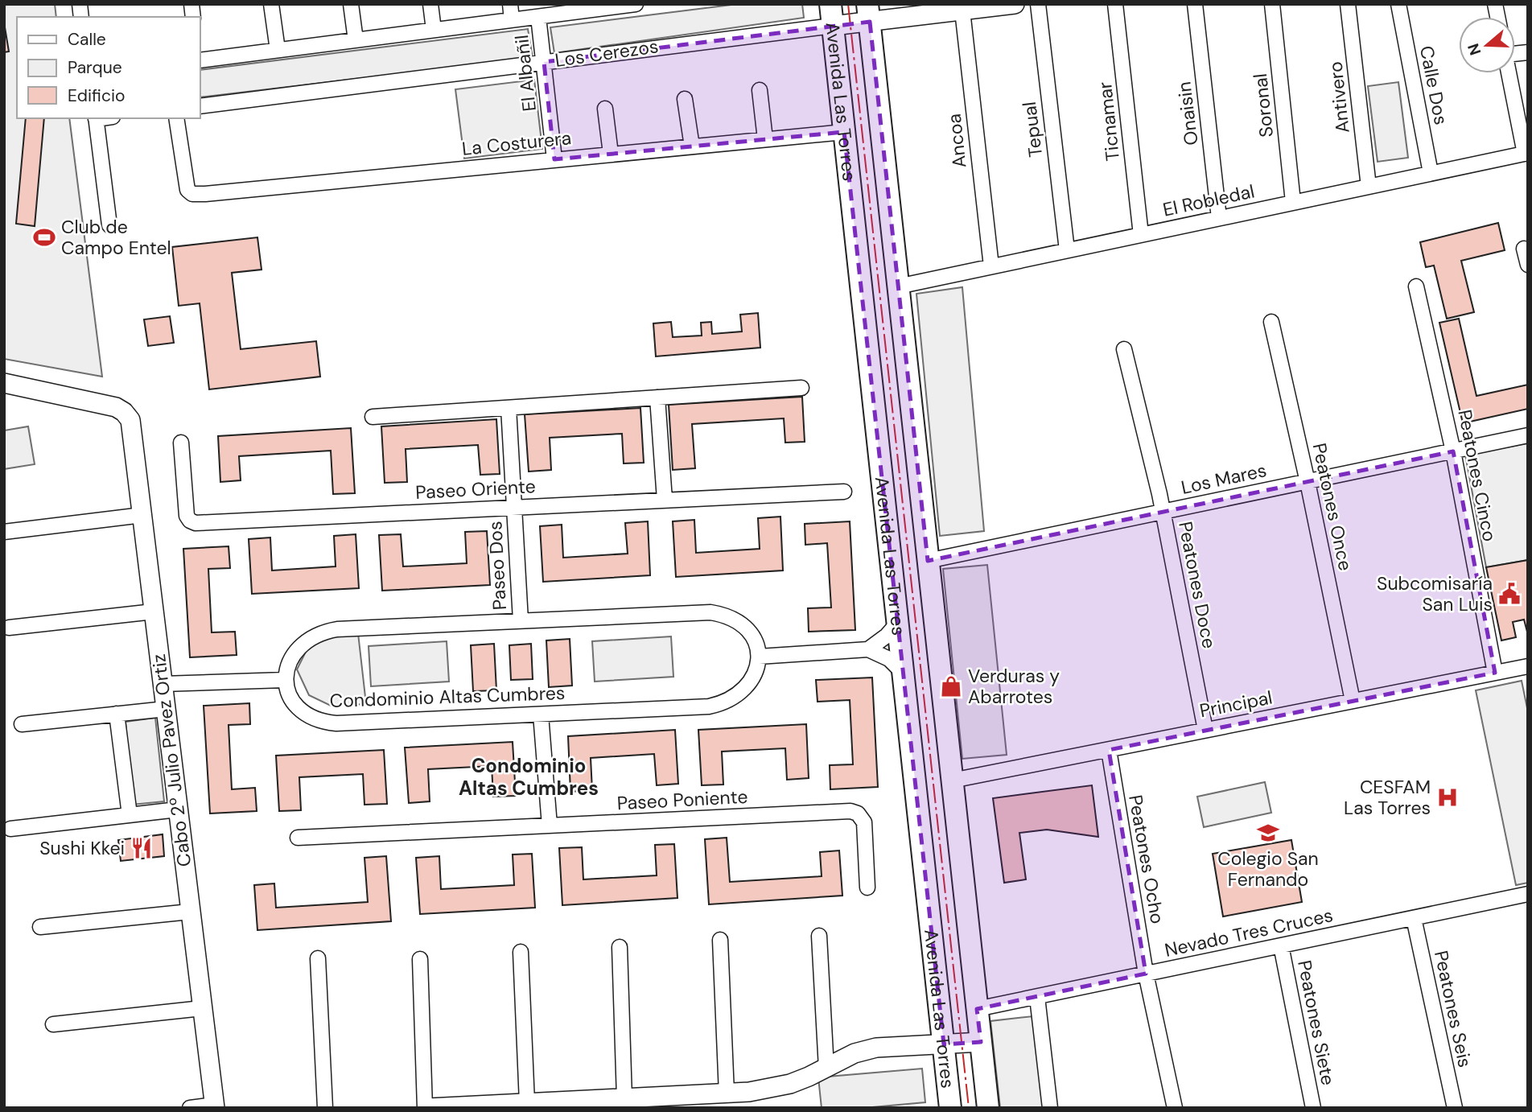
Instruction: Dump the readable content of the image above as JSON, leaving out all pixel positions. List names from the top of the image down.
{
  "streets": {
    "main road": ["Avenida Las Torres"],
    "street": [
      "Los Cerezos",
      "El Albañil",
      "Calle Dos",
      "Antivero",
      "Soronal",
      "Onaisin",
      "Ticnamar",
      "Tepual",
      "Ancoa",
      "La Costurera",
      "El Robledal",
      "Peatones Cinco",
      "Los Mares",
      "Paseo Oriente",
      "Peatones Once",
      "Paseo Dos",
      "Peatones Doce",
      "Condominio Altas Cumbres",
      "Principal",
      "Cabo 2º Julio Pavez Ortiz",
      "Paseo Poniente",
      "Peatones Ocho",
      "Nevado Tres Cruces",
      "Peatones Seis",
      "Peatones Siete"
    ]
  },
  "crossings": [
    ["Los Cerezos", "El Albañil"],
    ["Los Cerezos", "Avenida Las Torres"],
    ["Los Cerezos", "Ancoa"],
    ["El Albañil", "La Costurera"],
    ["Calle Dos", "El Robledal"],
    ["Antivero", "El Robledal"],
    ["Avenida Las Torres", "La Costurera"],
    ["Avenida Las Torres", "El Robledal"],
    ["Avenida Las Torres", "Los Mares"],
    ["Avenida Las Torres", "Principal"],
    ["Avenida Las Torres", "Nevado Tres Cruces"],
    ["Soronal", "El Robledal"],
    ["Onaisin", "El Robledal"],
    ["Ticnamar", "El Robledal"],
    ["Tepual", "El Robledal"],
    ["Ancoa", "El Robledal"],
    ["Peatones Cinco", "Los Mares"],
    ["Peatones Cinco", "Principal"],
    ["Los Mares", "Peatones Once"],
    ["Los Mares", "Peatones Doce"],
    ["Paseo Oriente", "Paseo Dos"],
    ["Peatones Once", "Principal"],
    ["Peatones Doce", "Principal"],
    ["Principal", "Peatones Ocho"],
    ["Peatones Ocho", "Nevado Tres Cruces"],
    ["Nevado Tres Cruces", "Peatones Seis"],
    ["Nevado Tres Cruces", "Peatones Siete"]
  ],
  "districts": ["Condominio Altas Cumbres"],
  "places": {
    "sports": ["Club de Campo Entel"],
    "public building": ["Subcomisaría San Luis"],
    "shop": ["Verduras y Abarrotes"],
    "hospital": ["CESFAM Las Torres"],
    "school or university": ["Colegio San Fernando"],
    "restaurant": ["Sushi Kkei"]
  },
  "legend": ["Calle", "Parque", "Edificio"],
  "north": "left"
}
